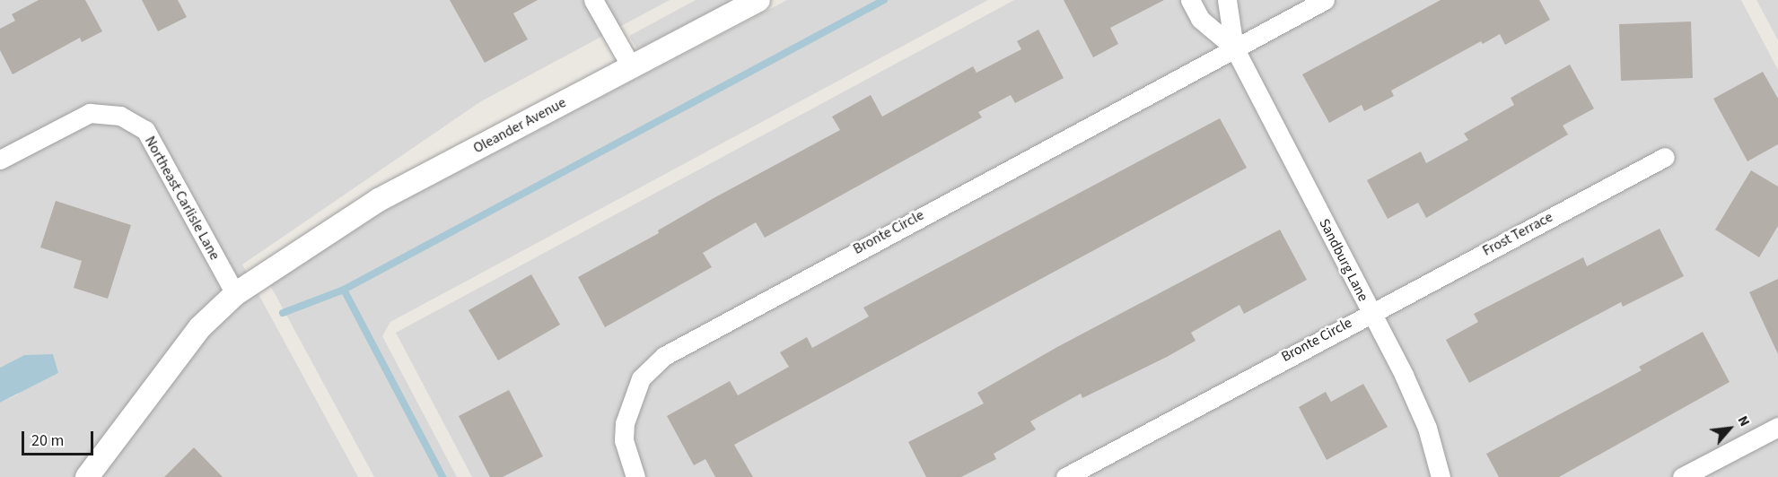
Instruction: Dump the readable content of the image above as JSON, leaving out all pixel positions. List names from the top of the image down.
{
  "streets": {
    "street": [
      "Oleander Avenue",
      "Northeast Carlisle Lane",
      "Bronte Circle",
      "Frost Terrace",
      "Sandburg Lane"
    ]
  },
  "crossings": [
    ["Oleander Avenue", "Northeast Carlisle Lane"],
    ["Bronte Circle", "Frost Terrace"],
    ["Bronte Circle", "Sandburg Lane"],
    ["Frost Terrace", "Sandburg Lane"]
  ],
  "scale_bar": "20 m",
  "north": "top right"
}
